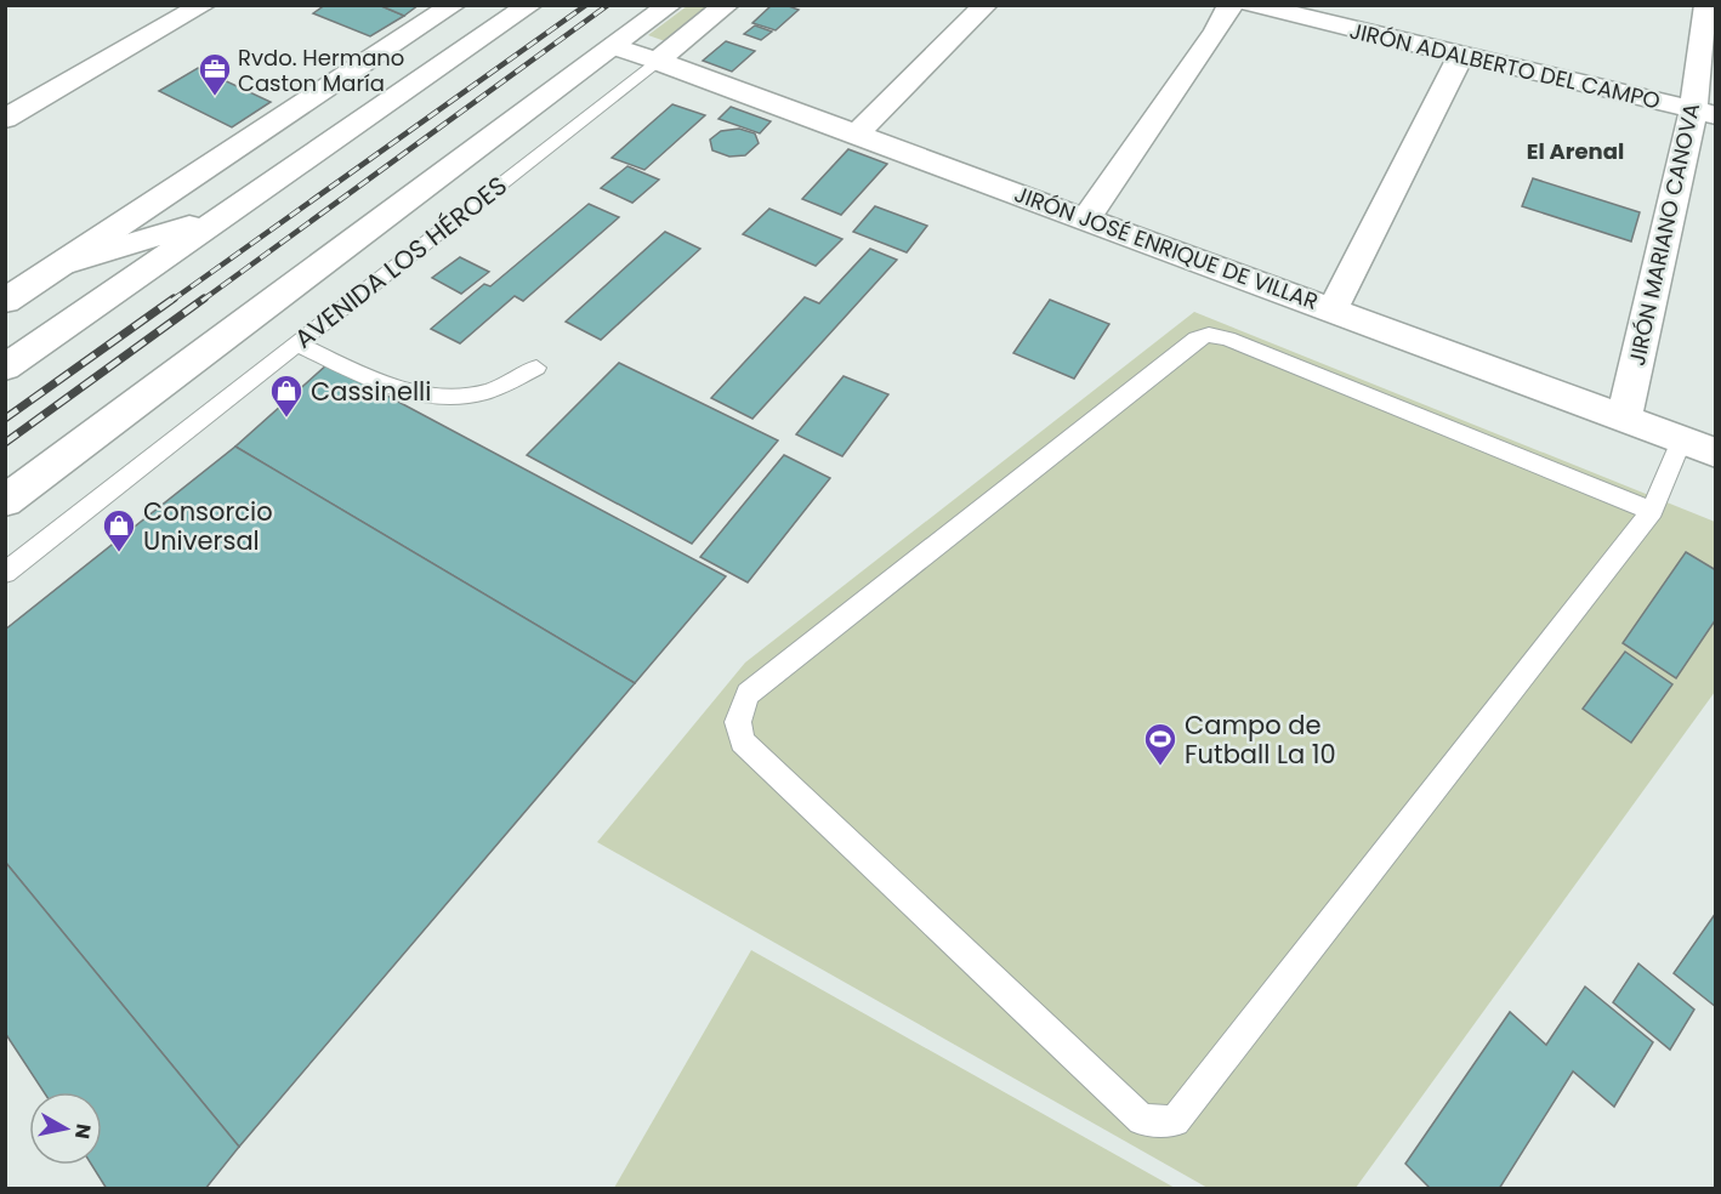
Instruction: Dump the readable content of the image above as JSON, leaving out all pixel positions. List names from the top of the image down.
{
  "streets": {
    "street": [
      "JIRÓN ADALBERTO DEL CAMPO",
      "JIRÓN MARIANO CANOVA",
      "JIRÓN JOSÉ ENRIQUE DE VILLAR",
      "AVENIDA LOS HÉROES"
    ]
  },
  "crossings": [
    ["JIRÓN ADALBERTO DEL CAMPO", "JIRÓN MARIANO CANOVA"],
    ["JIRÓN MARIANO CANOVA", "JIRÓN JOSÉ ENRIQUE DE VILLAR"],
    ["JIRÓN JOSÉ ENRIQUE DE VILLAR", "AVENIDA LOS HÉROES"]
  ],
  "districts": ["El Arenal"],
  "places": {
    "office": ["Rvdo. Hermano Caston María"],
    "shop": ["Cassinelli", "Consorcio Universal"],
    "sports": ["Campo de Futball La 10"]
  },
  "north": "right"
}
